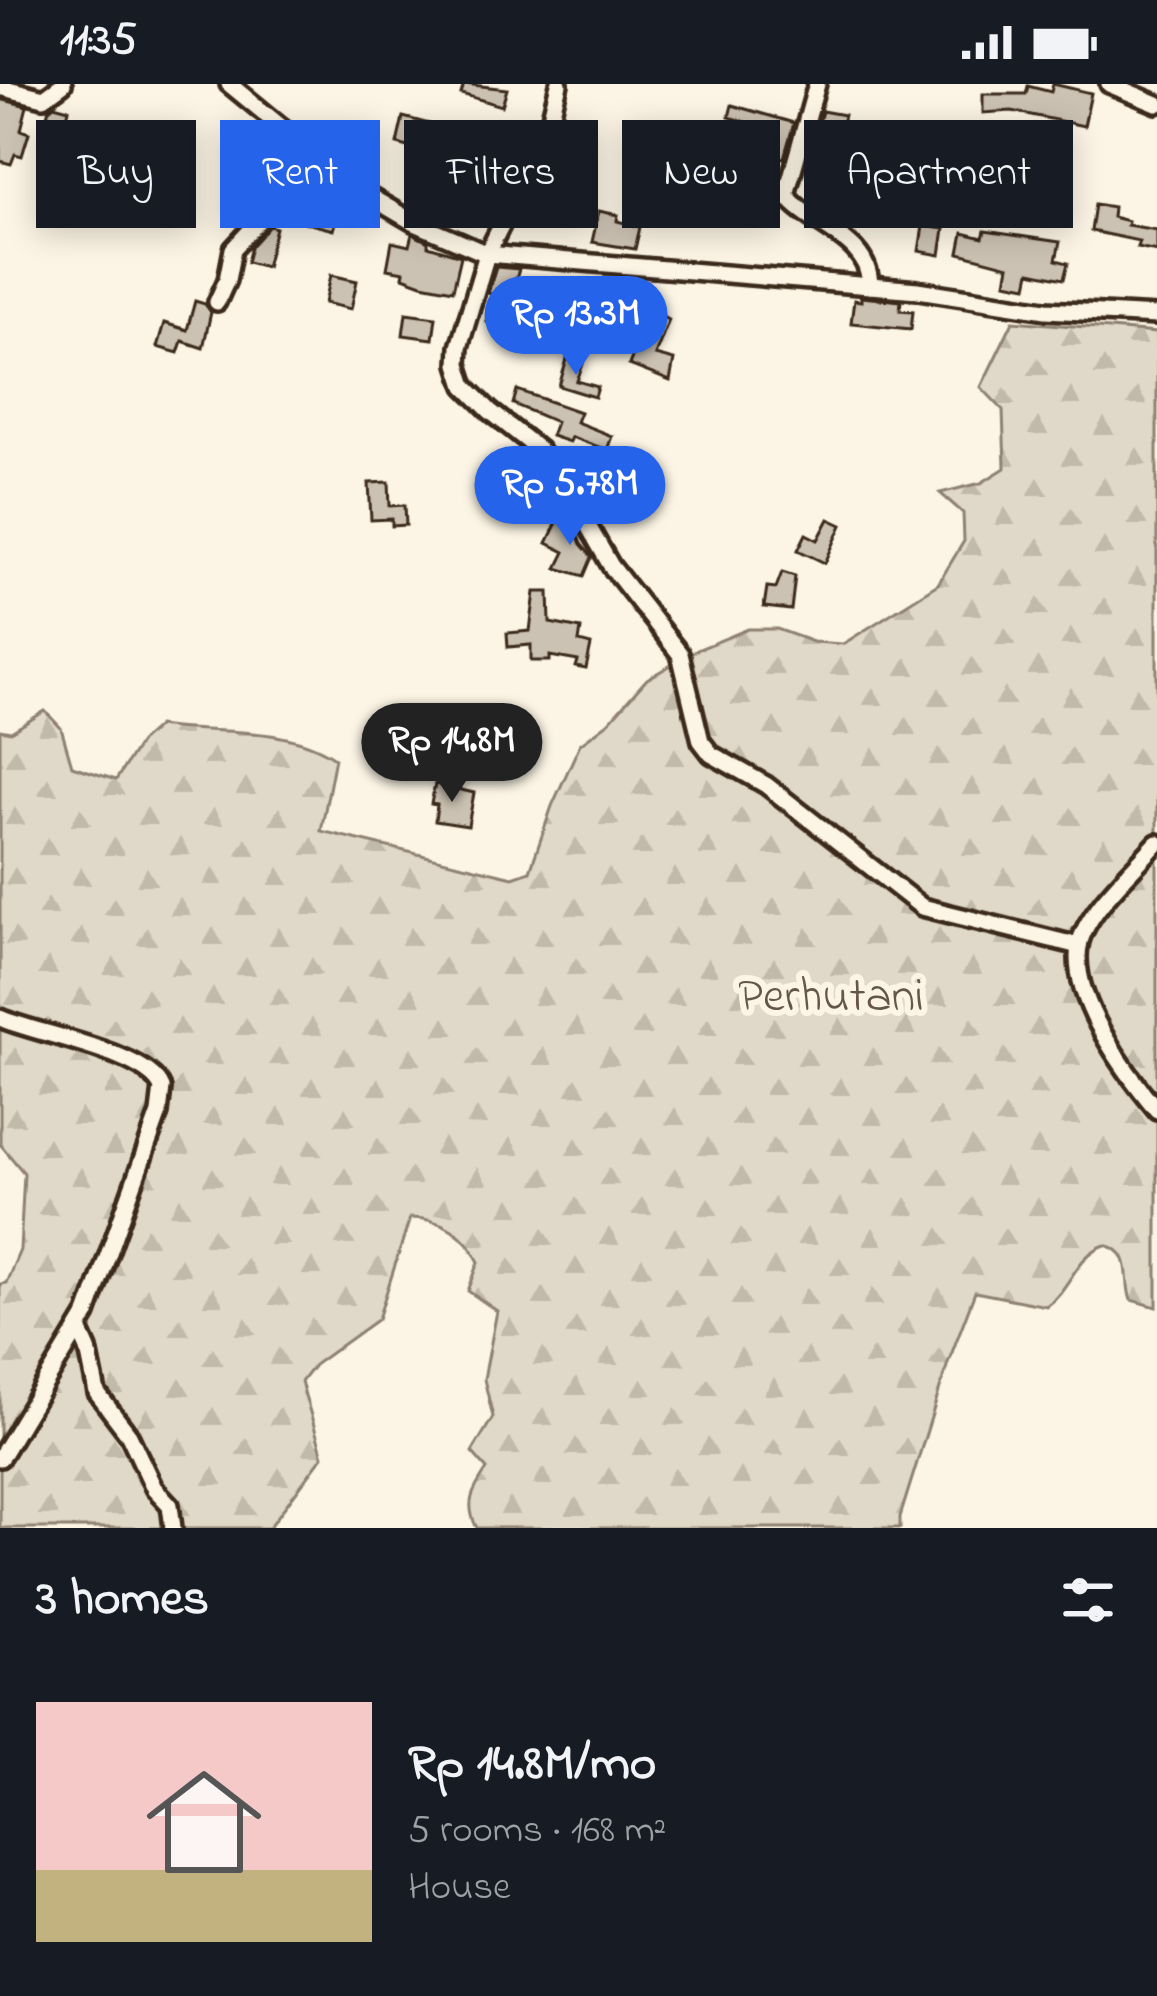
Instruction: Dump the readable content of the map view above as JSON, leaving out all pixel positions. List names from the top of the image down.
{
  "parks": ["Perhutani"],
  "page": {
    "status": "11:35",
    "chip": [
      "Buy",
      "Rent",
      "Filters",
      "New",
      "Apartment"
    ],
    "price": ["Rp 13.3M", "Rp 5.78M", "Rp 14.8M"],
    "heading": "3 homes",
    "list": [
      {
        "name": "Rp 14.8M/mo",
        "note": "5 rooms · 168 m² · House"
      }
    ]
  }
}
